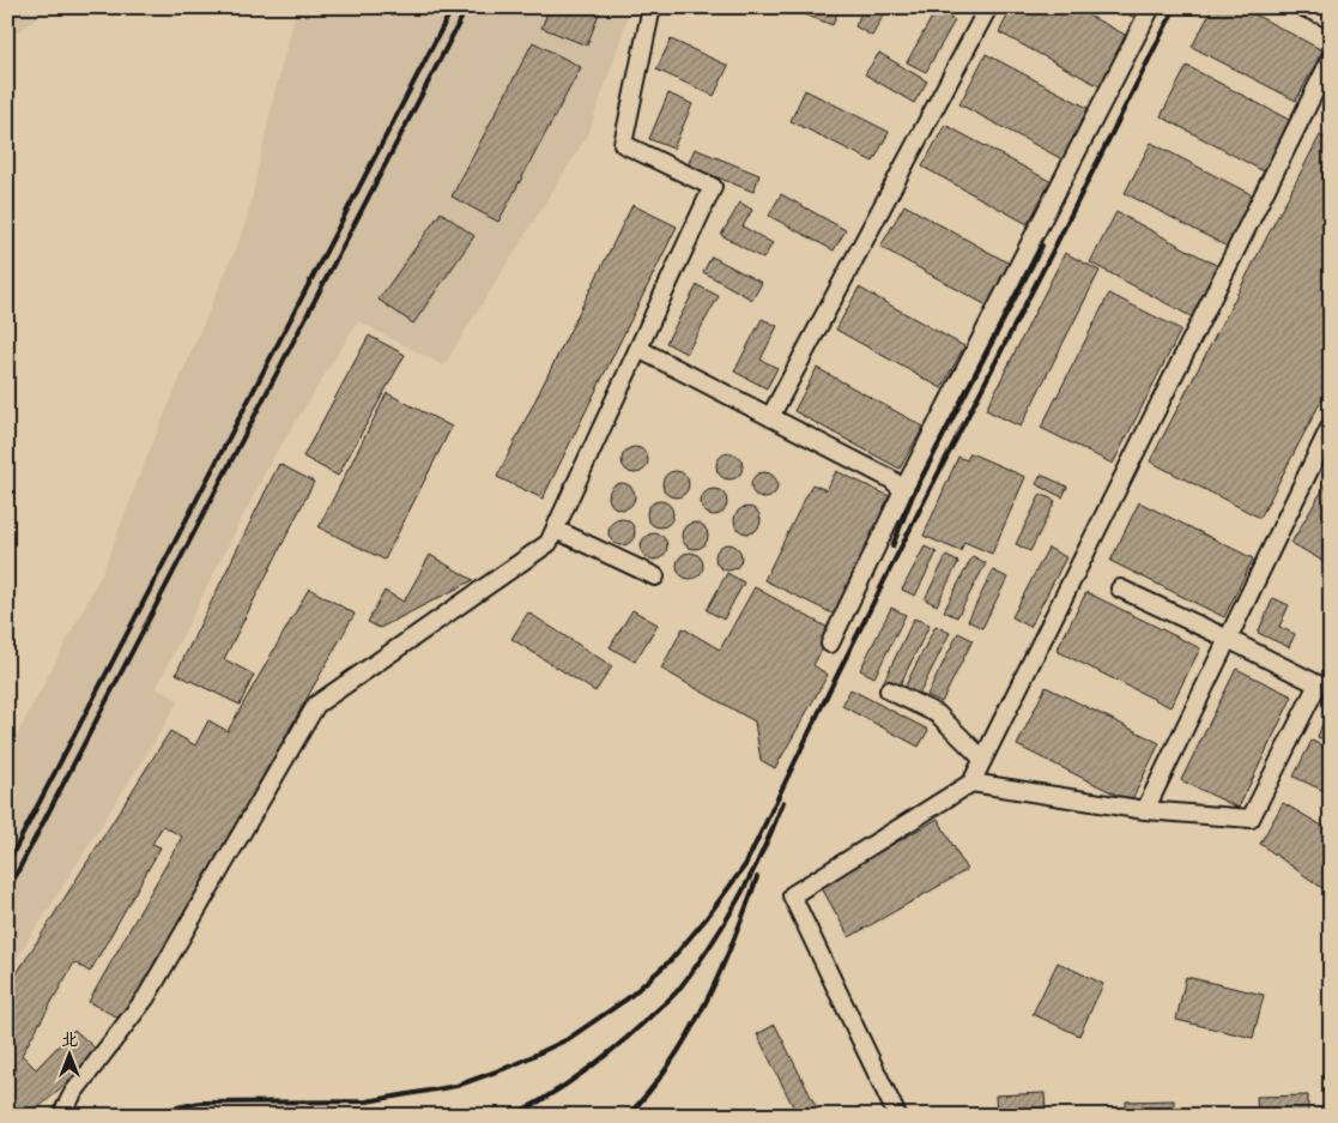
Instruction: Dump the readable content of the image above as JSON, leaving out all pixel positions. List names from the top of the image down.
{
  "north": "top"
}
